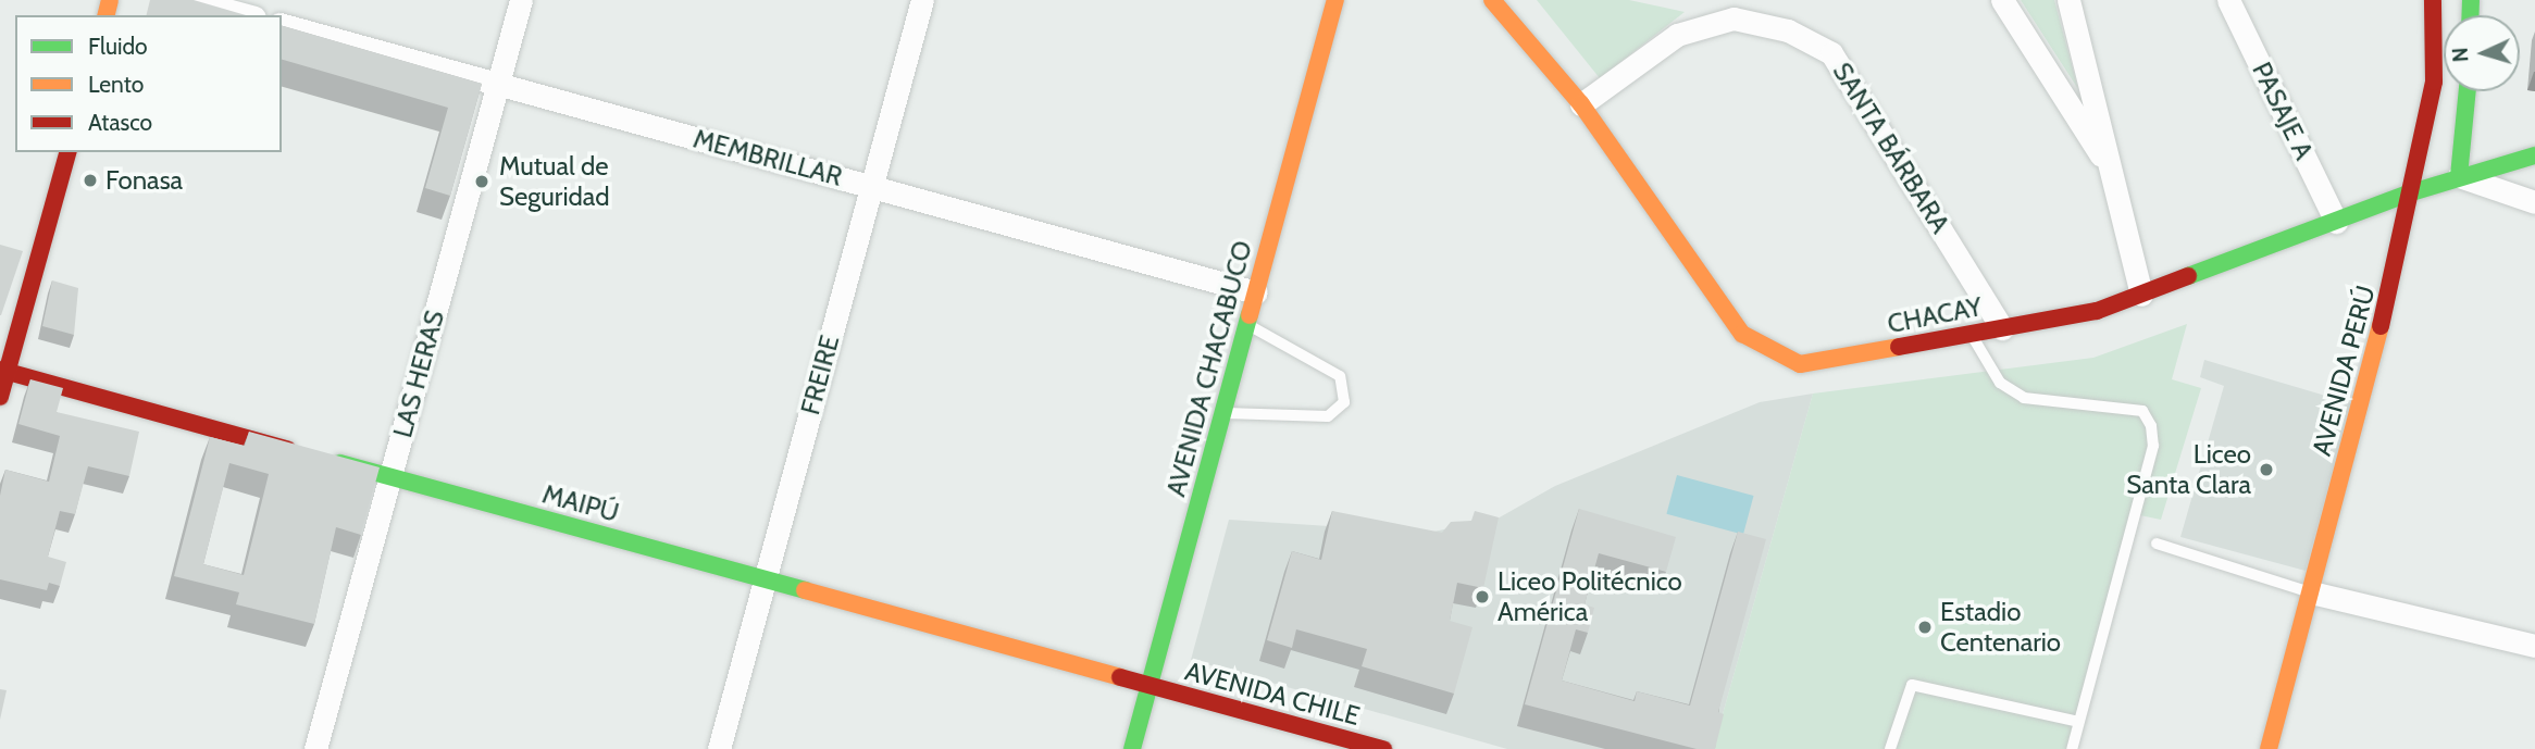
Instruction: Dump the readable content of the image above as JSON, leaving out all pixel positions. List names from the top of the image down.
{
  "streets": {
    "main road": [
      "CHACAY",
      "AVENIDA CHACABUCO",
      "AVENIDA PERÚ",
      "MAIPÚ",
      "AVENIDA CHILE"
    ],
    "street": [
      "PASAJE A",
      "SANTA BÁRBARA",
      "MEMBRILLAR",
      "LAS HERAS",
      "FREIRE"
    ]
  },
  "crossings": [
    ["PASAJE A", "CHACAY"],
    ["SANTA BÁRBARA", "CHACAY"],
    ["MEMBRILLAR", "AVENIDA CHACABUCO"],
    ["MEMBRILLAR", "LAS HERAS"],
    ["MEMBRILLAR", "FREIRE"],
    ["CHACAY", "AVENIDA PERÚ"],
    ["AVENIDA CHACABUCO", "MAIPÚ"],
    ["AVENIDA CHACABUCO", "AVENIDA CHILE"],
    ["LAS HERAS", "MAIPÚ"],
    ["FREIRE", "MAIPÚ"],
    ["MAIPÚ", "AVENIDA CHILE"]
  ],
  "places": [
    "Fonasa",
    "Mutual de Seguridad",
    "Liceo Santa Clara",
    "Liceo Politécnico América",
    "Estadio Centenario"
  ],
  "legend": ["Fluido", "Lento", "Atasco"],
  "north": "left"
}
